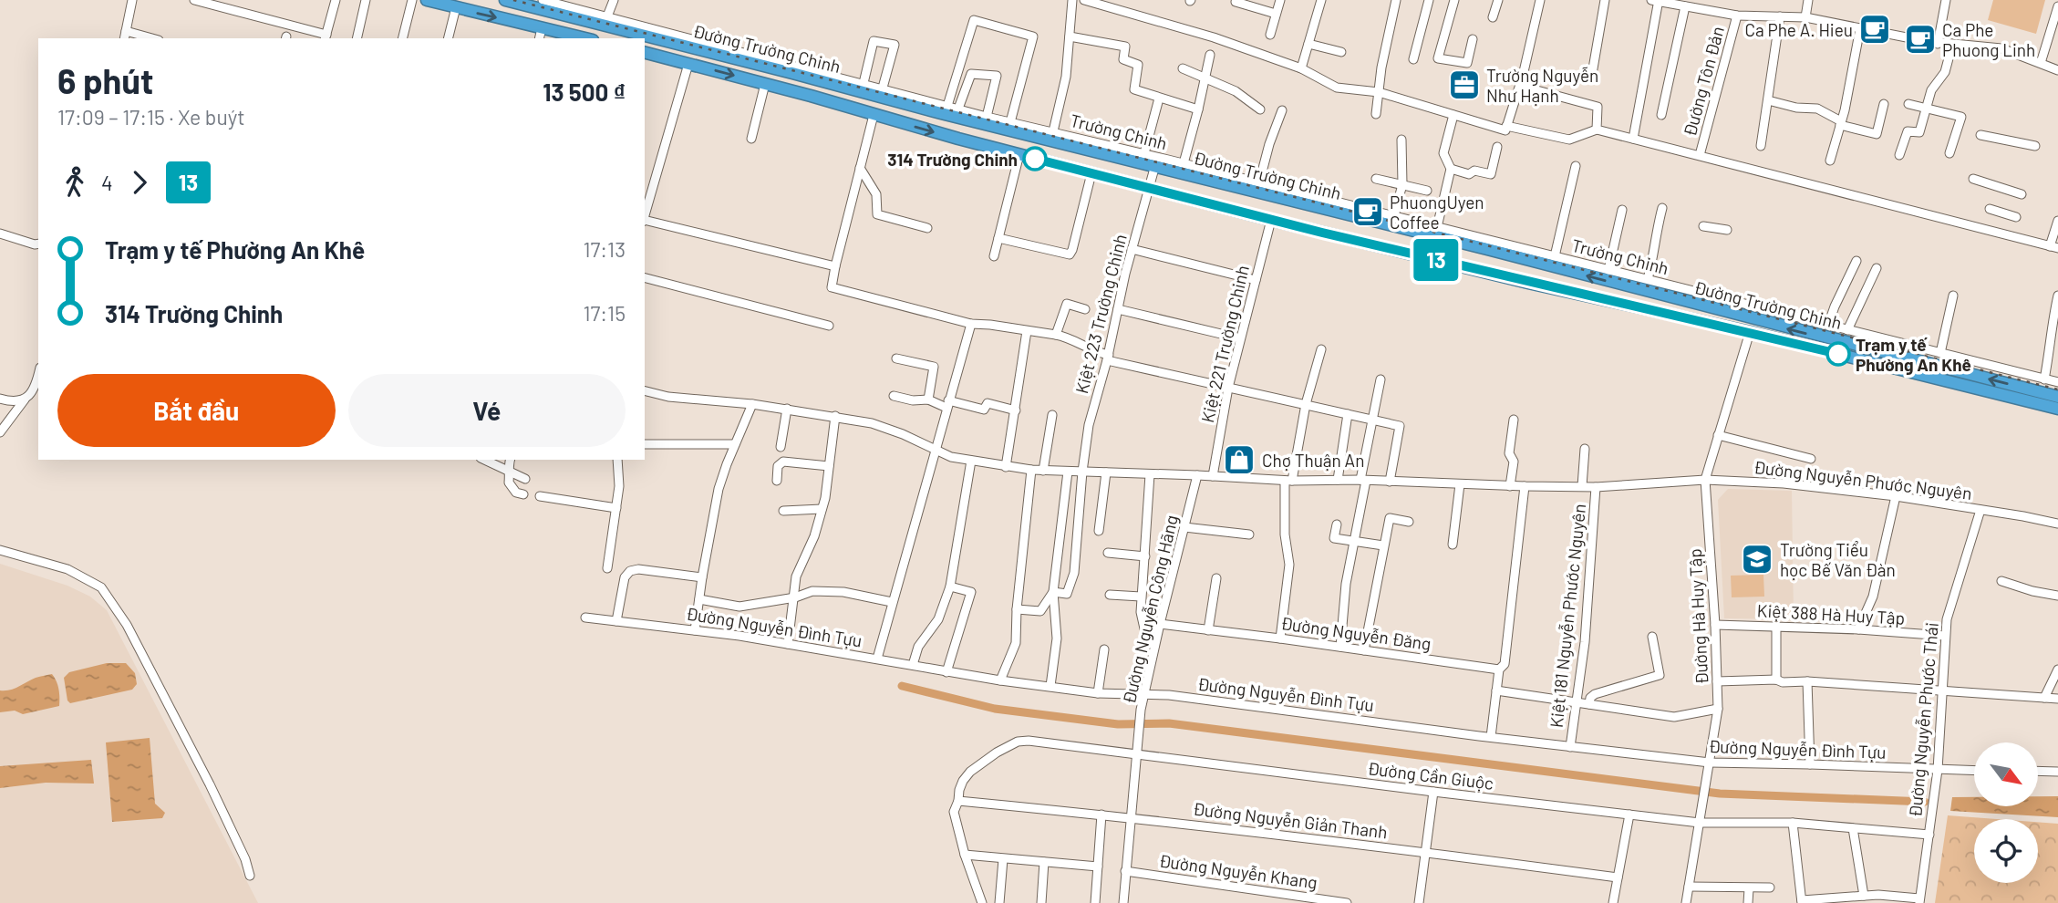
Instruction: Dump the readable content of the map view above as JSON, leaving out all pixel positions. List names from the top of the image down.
{
  "streets": {
    "highway": ["Đường Trường Chinh"],
    "street": [
      "Đường Tôn Đản",
      "Trường Chinh",
      "Kiệt 223 Trường Chinh",
      "Kiệt 221 Trường Chinh",
      "Đường Nguyễn Phước Nguyên",
      "Đường Nguyễn Công Hãng",
      "Kiệt 388 Hà Huy Tập",
      "Kiệt 181 Nguyễn Phước Nguyên",
      "Đường Hà Huy Tập",
      "Đường Nguyễn Đình Tựu",
      "Đường Nguyễn Đăng",
      "Đường Nguyễn Phước Thái",
      "Đường Cần Giuộc",
      "Đường Nguyễn Giản Thanh",
      "Đường Nguyễn Khang"
    ]
  },
  "crossings": [
    ["Đường Trường Chinh", "Trường Chinh"],
    ["Đường Trường Chinh", "Kiệt 223 Trường Chinh"],
    ["Đường Trường Chinh", "Kiệt 221 Trường Chinh"],
    ["Đường Trường Chinh", "Đường Hà Huy Tập"],
    ["Kiệt 223 Trường Chinh", "Đường Nguyễn Phước Nguyên"],
    ["Kiệt 221 Trường Chinh", "Đường Nguyễn Phước Nguyên"],
    ["Đường Nguyễn Phước Nguyên", "Đường Nguyễn Công Hãng"],
    ["Đường Nguyễn Phước Nguyên", "Kiệt 181 Nguyễn Phước Nguyên"],
    ["Đường Nguyễn Phước Nguyên", "Đường Hà Huy Tập"],
    ["Đường Nguyễn Phước Nguyên", "Đường Nguyễn Phước Thái"],
    ["Đường Nguyễn Công Hãng", "Đường Nguyễn Đình Tựu"],
    ["Đường Nguyễn Công Hãng", "Đường Nguyễn Đăng"],
    ["Đường Nguyễn Công Hãng", "Đường Cần Giuộc"],
    ["Đường Nguyễn Công Hãng", "Đường Nguyễn Giản Thanh"],
    ["Đường Nguyễn Công Hãng", "Đường Nguyễn Khang"],
    ["Kiệt 388 Hà Huy Tập", "Đường Hà Huy Tập"],
    ["Kiệt 388 Hà Huy Tập", "Đường Nguyễn Phước Thái"],
    ["Kiệt 181 Nguyễn Phước Nguyên", "Đường Nguyễn Đình Tựu"],
    ["Đường Hà Huy Tập", "Đường Nguyễn Đình Tựu"],
    ["Đường Hà Huy Tập", "Đường Cần Giuộc"],
    ["Đường Nguyễn Đình Tựu", "Đường Nguyễn Phước Thái"],
    ["Đường Nguyễn Phước Thái", "Đường Cần Giuộc"],
    ["Đường Cần Giuộc", "Đường Nguyễn Giản Thanh"]
  ],
  "places": {
    "cafe": ["Ca Phe A. Hieu", "Ca Phe Phuong Linh", "PhuongUyen Coffee"],
    "office": ["Trường Nguyễn Như Hạnh"],
    "other": ["314 Trường Chinh", "Trạm y tế Phường An Khê"],
    "shop": ["Chợ Thuận An"],
    "school or university": ["Trường Tiểu học Bế Văn Đàn"]
  },
  "lines": ["bus line 13"],
  "north": "bottom right",
  "page": {
    "on_map": "13",
    "heading": ["6 phút", "17:09 – 17:15 · Xe buýt", "13 500 ₫"],
    "legs": ["4", "13"],
    "list": [
      {
        "name": "Trạm y tế Phường An Khê",
        "value": "17:13"
      },
      {
        "name": "314 Trường Chinh",
        "value": "17:15"
      }
    ],
    "buttons": ["Bắt đầu", "Vé"]
  }
}
